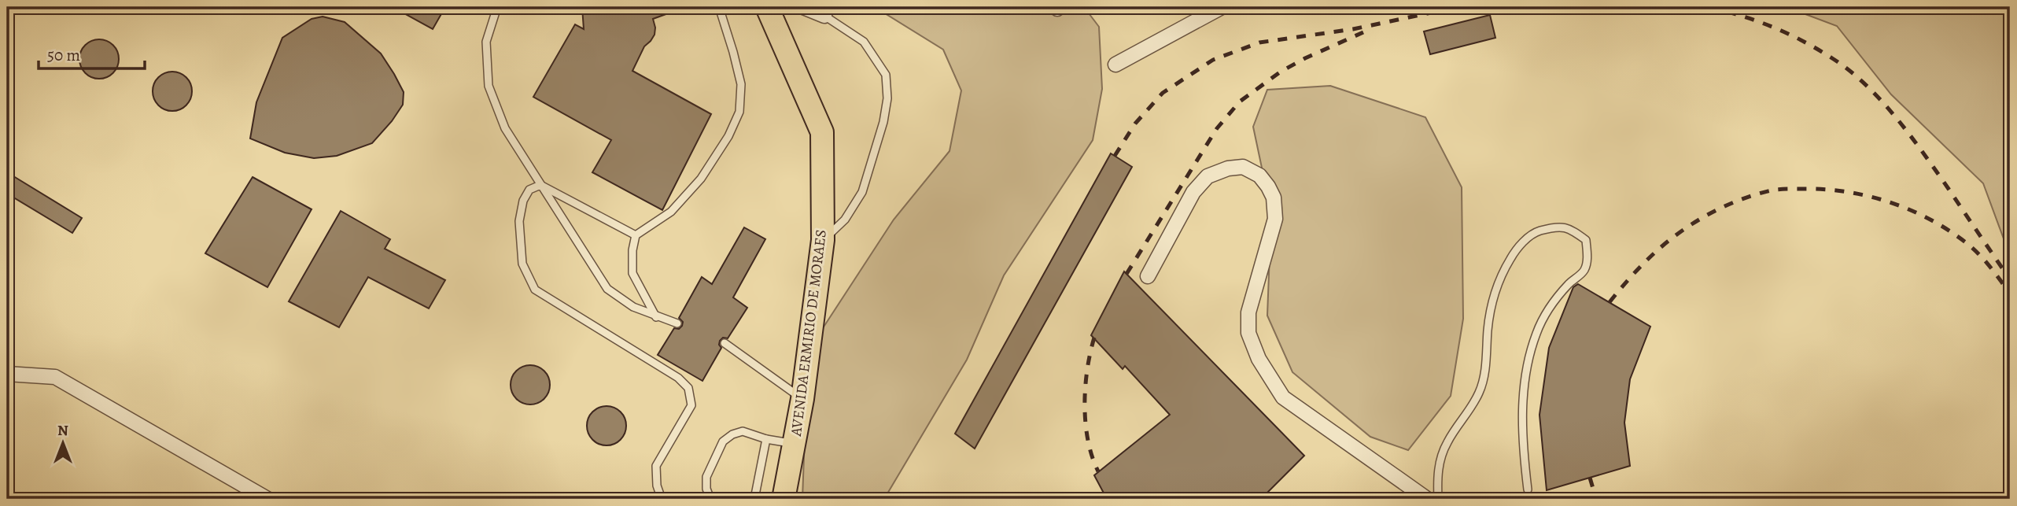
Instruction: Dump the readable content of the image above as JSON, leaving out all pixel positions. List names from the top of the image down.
{
  "streets": {
    "main road": ["AVENIDA ERMIRIO DE MORAES"]
  },
  "scale_bar": "50 m",
  "north": "top"
}
